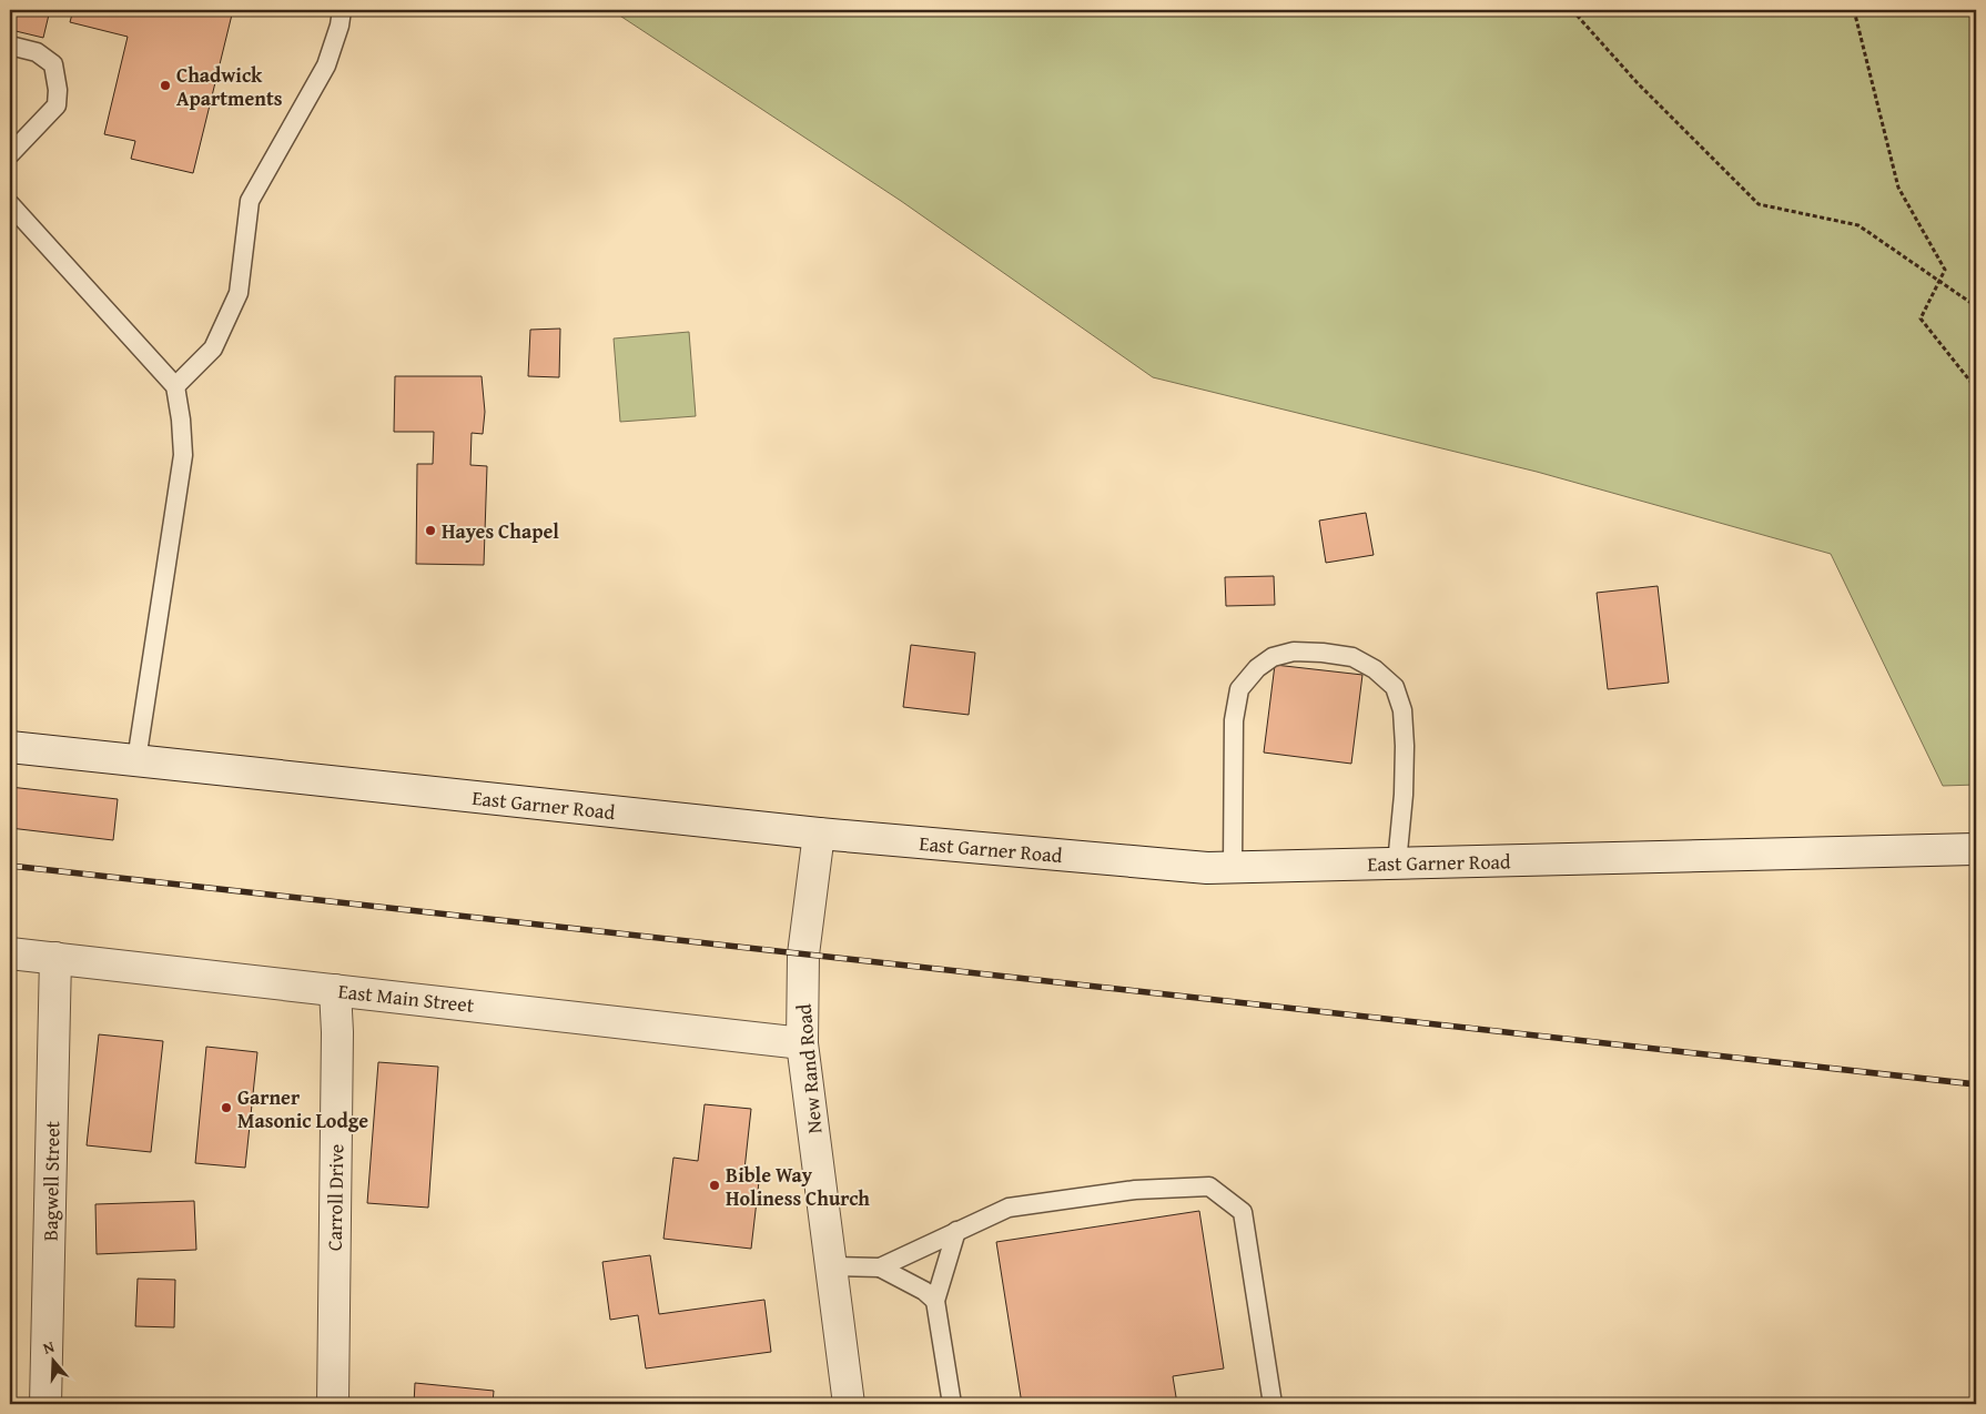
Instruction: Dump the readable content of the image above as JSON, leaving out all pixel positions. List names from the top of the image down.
{
  "streets": {
    "street": [
      "East Garner Road",
      "East Main Street",
      "New Rand Road",
      "Bagwell Street",
      "Carroll Drive"
    ]
  },
  "crossings": [
    ["East Garner Road", "New Rand Road"],
    ["East Main Street", "New Rand Road"],
    ["East Main Street", "Bagwell Street"],
    ["East Main Street", "Carroll Drive"]
  ],
  "places": [
    "Chadwick Apartments",
    "Hayes Chapel",
    "Garner Masonic Lodge",
    "Bible Way Holiness Church"
  ],
  "north": "top"
}
